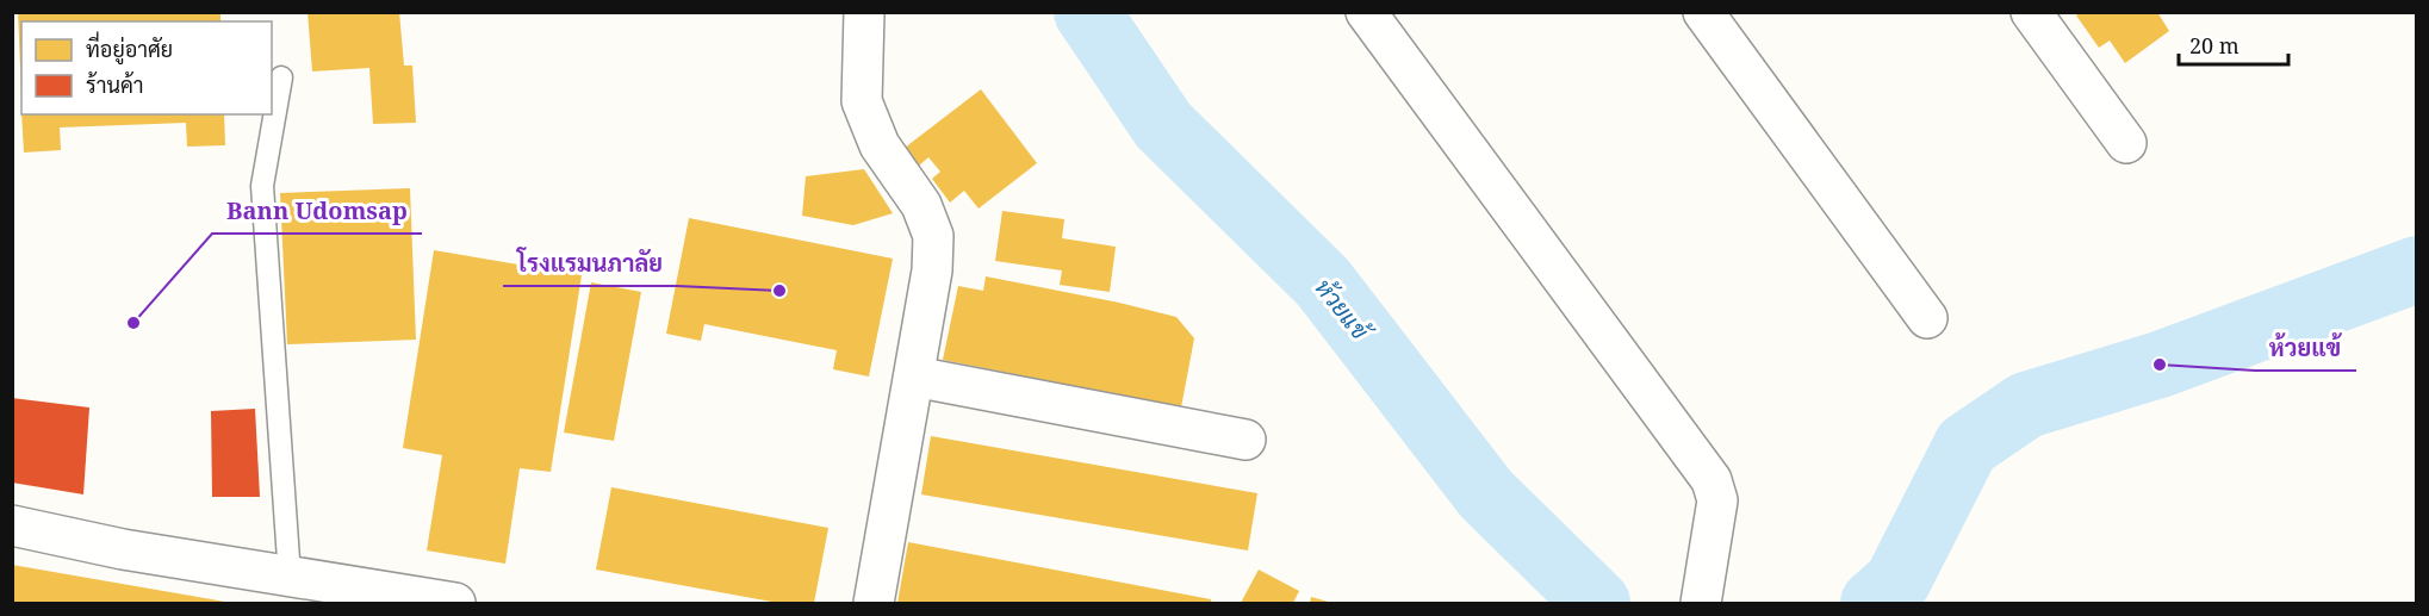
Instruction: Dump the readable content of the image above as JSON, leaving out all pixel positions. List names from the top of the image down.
{
  "water": ["ห้วยแข้"],
  "places": ["โรงแรมนภาลัย", "Bann Udomsap", "ห้วยแข้"],
  "legend": ["ที่อยู่อาศัย", "ร้านค้า"],
  "scale_bar": "20 m"
}
